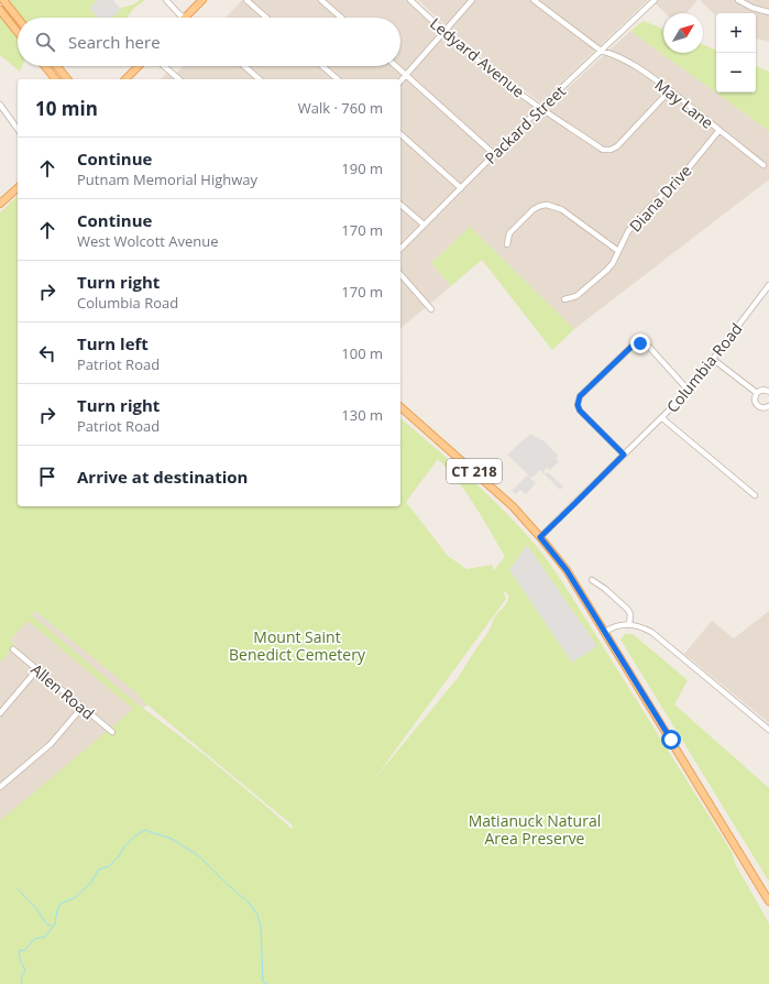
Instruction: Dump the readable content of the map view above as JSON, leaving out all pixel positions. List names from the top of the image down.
{
  "streets": {
    "main road": ["CT 218"],
    "street": [
      "Ledyard Avenue",
      "May Lane",
      "Packard Street",
      "Diana Drive",
      "Columbia Road",
      "Allen Road"
    ]
  },
  "crossings": [
    ["Ledyard Avenue", "May Lane"],
    ["Ledyard Avenue", "Packard Street"],
    ["May Lane", "Packard Street"],
    ["May Lane", "Diana Drive"],
    ["Columbia Road", "CT 218"]
  ],
  "parks": ["Mount Saint Benedict Cemetery", "Matianuck Natural Area Preserve"],
  "north": "top right",
  "page": {
    "map_buttons": ["+", "−"],
    "search": "Search here",
    "heading": ["10 min", "Walk · 760 m"],
    "list": [
      ["Continue", "Putnam Memorial Highway", "190 m"],
      ["Continue", "West Wolcott Avenue", "170 m"],
      ["Turn right", "Columbia Road", "170 m"],
      ["Turn left", "Patriot Road", "100 m"],
      ["Turn right", "Patriot Road", "130 m"],
      "Arrive at destination"
    ]
  }
}
